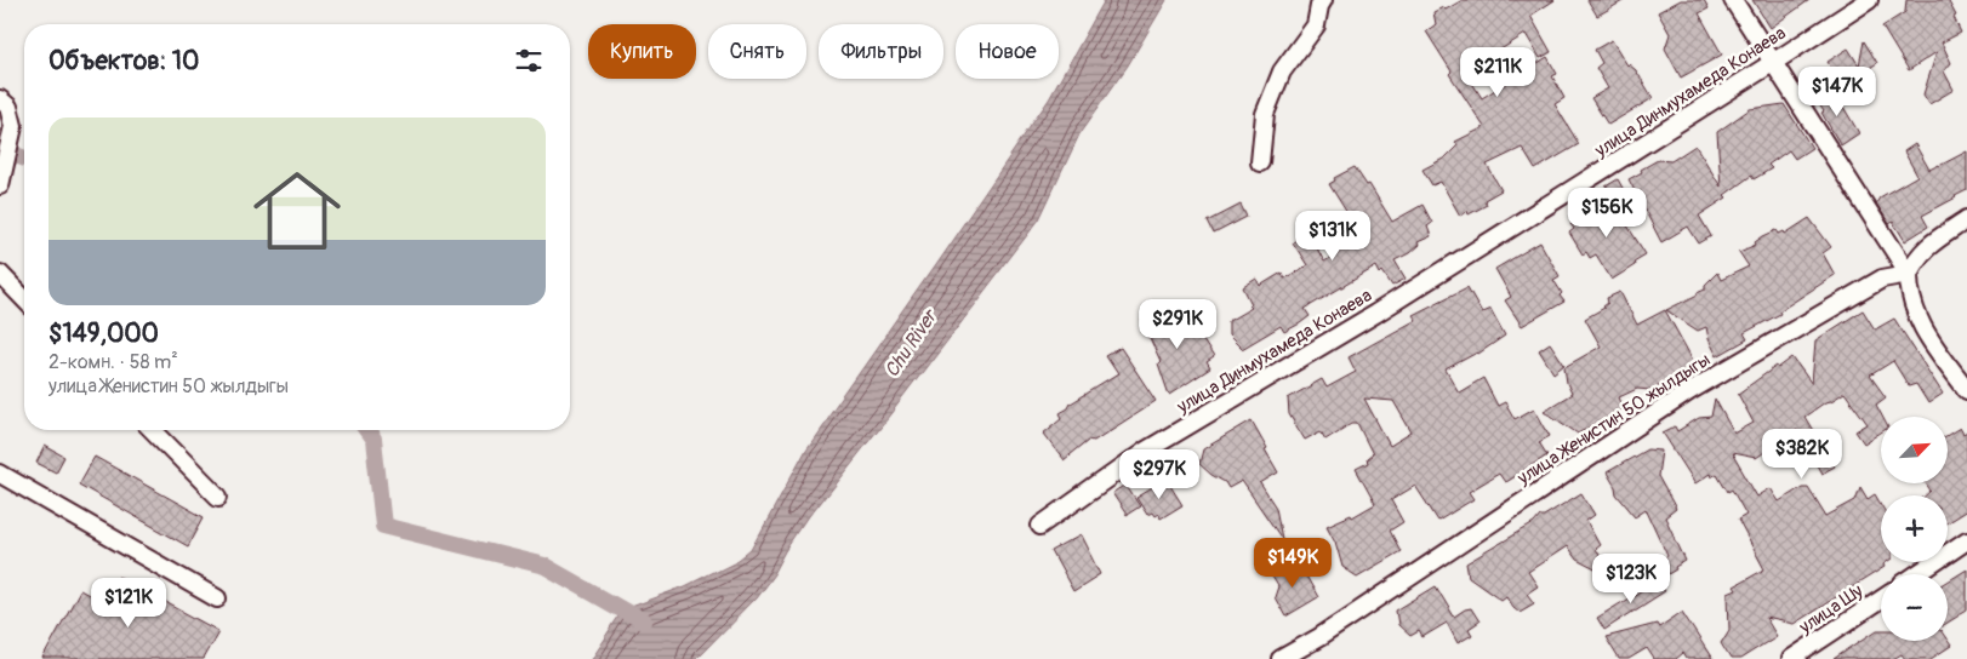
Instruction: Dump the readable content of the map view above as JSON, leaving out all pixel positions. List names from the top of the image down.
{
  "streets": {
    "street": ["улица Динмухамеда Конаева", "улица Женистин 50 жылдыгы", "улица Шу"]
  },
  "water": ["Chu River"],
  "north": "top right",
  "page": {
    "chip": [
      "Купить",
      "Снять",
      "Фильтры",
      "Новое"
    ],
    "heading": "Объектов: 10",
    "price": [
      "$211K",
      "$147K",
      "$156K",
      "$131K",
      "$291K",
      "$382K",
      "$297K",
      "$149K",
      "$123K",
      "$121K"
    ],
    "list": [
      {
        "name": "$149,000",
        "note": "2-комн. · 58 m² · улица Женистин 50 жылдыгы"
      }
    ],
    "map_buttons": ["+", "−"]
  }
}
